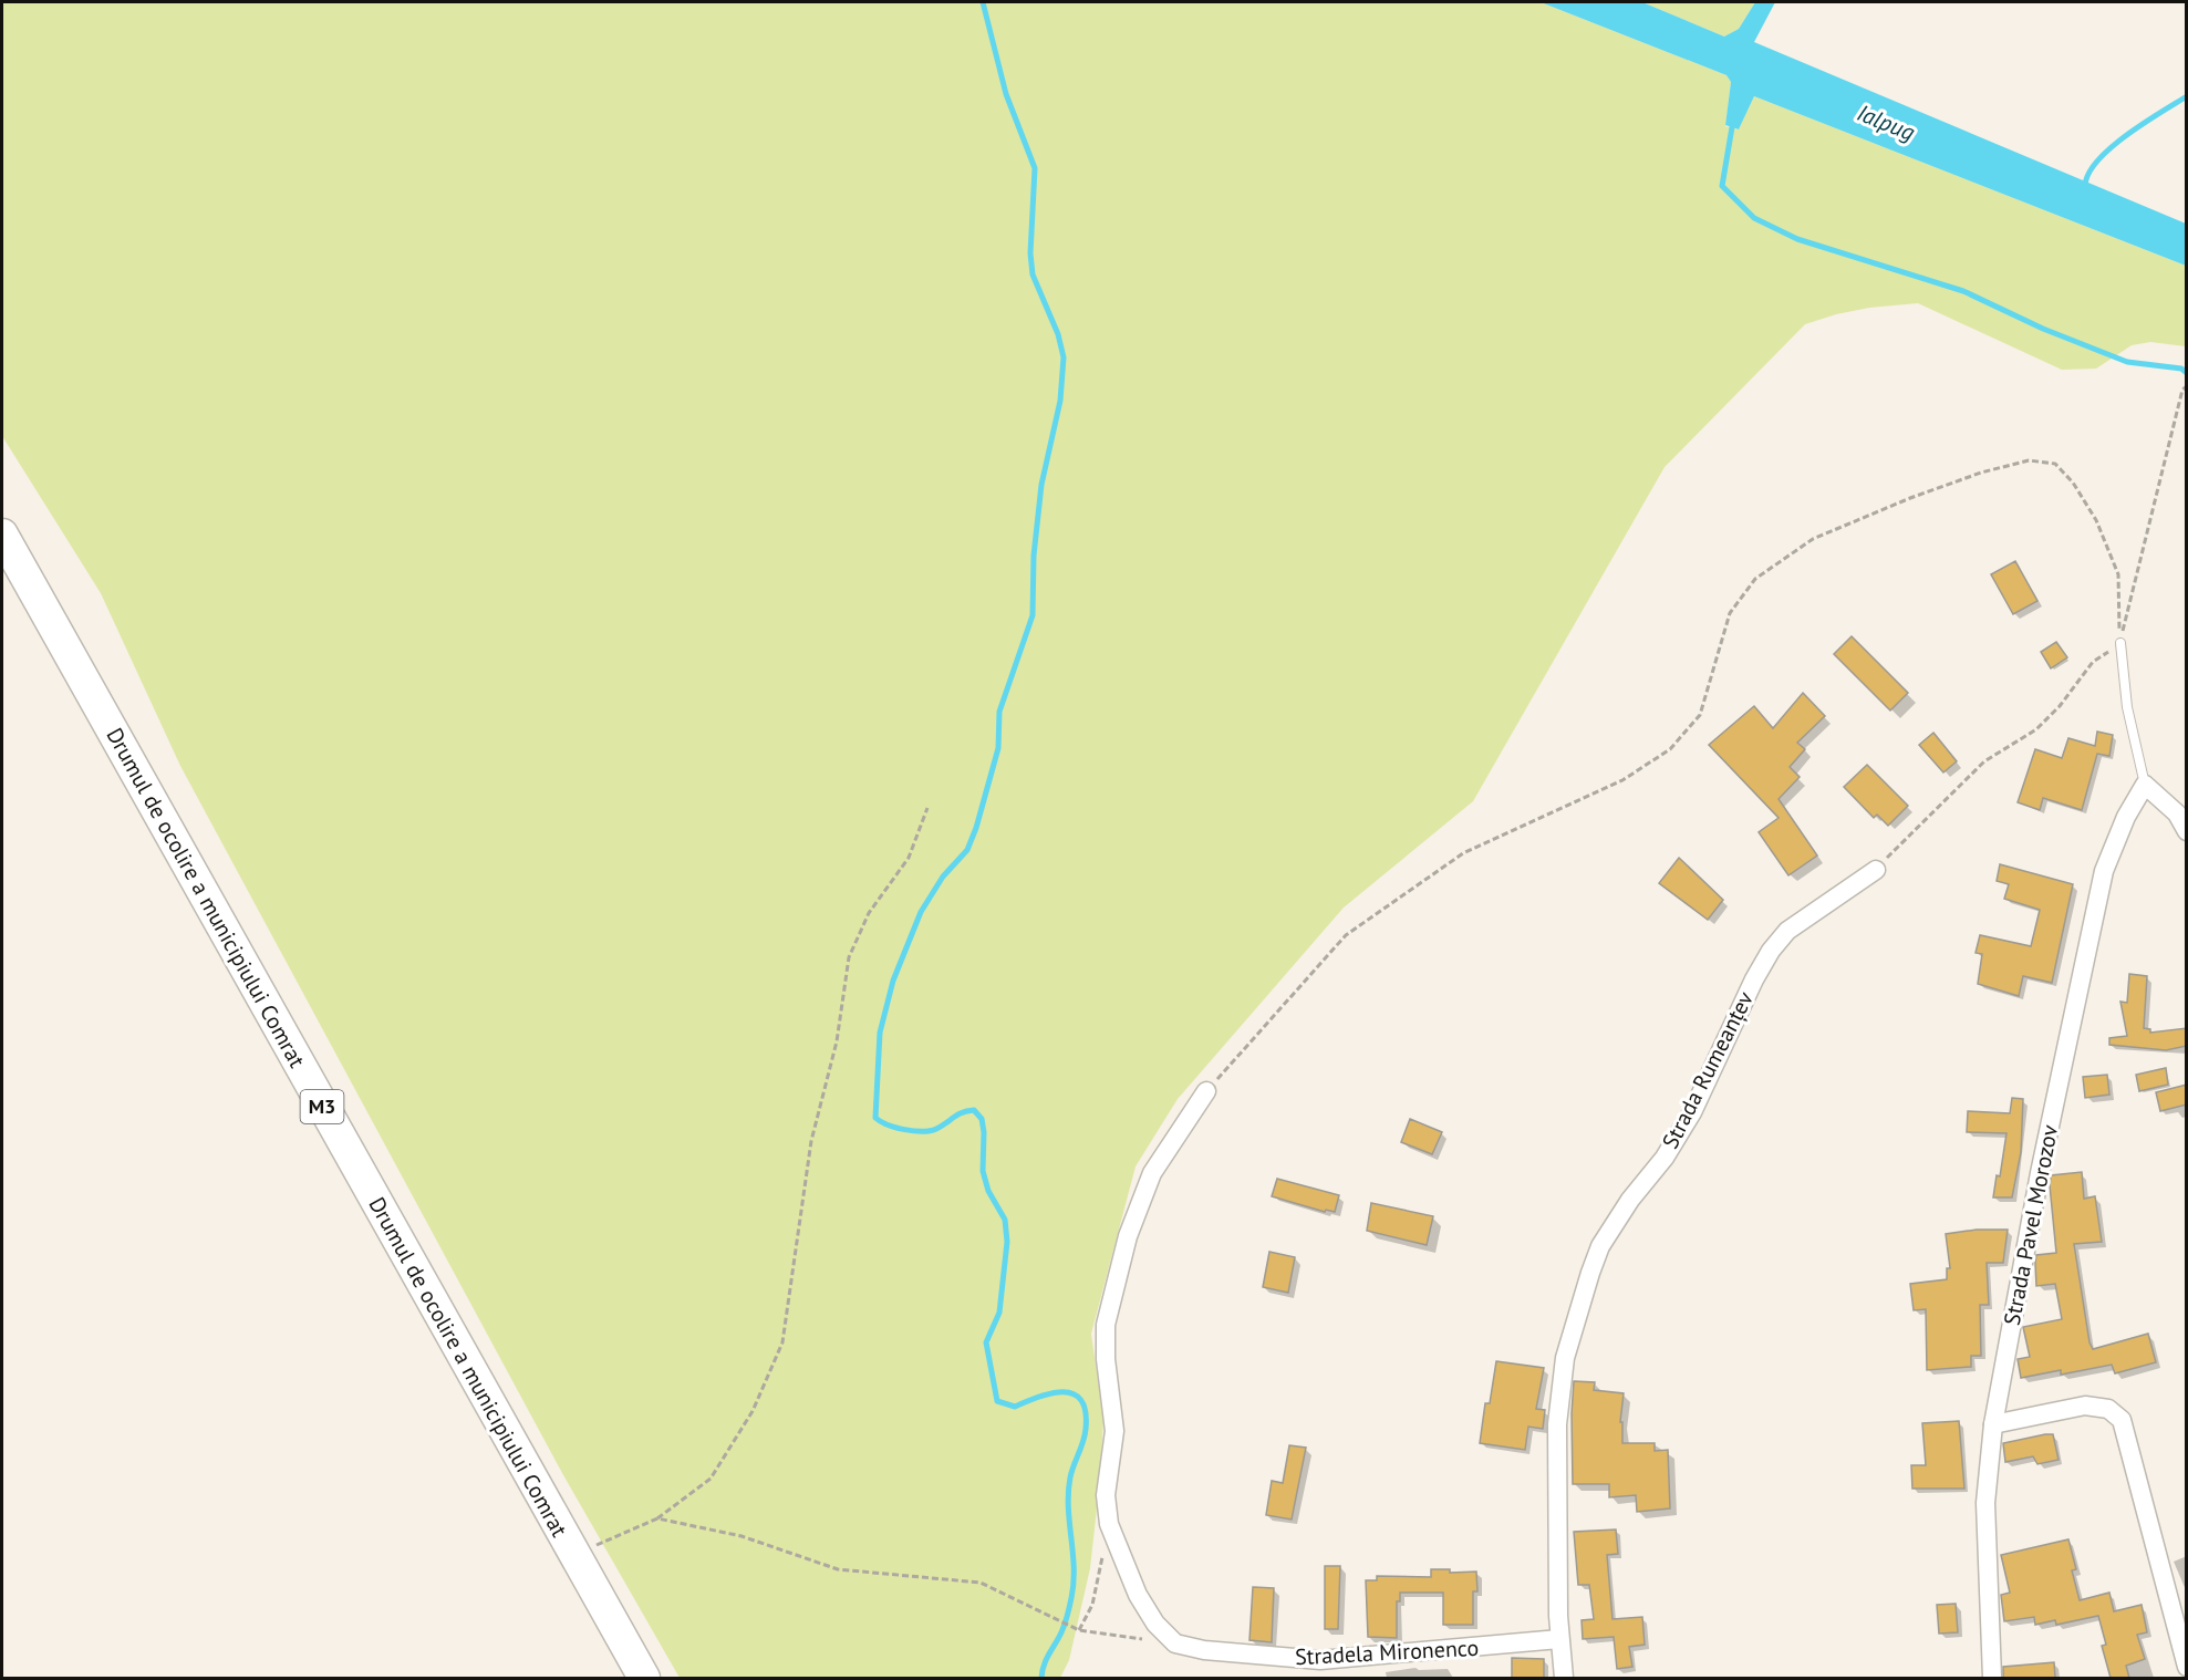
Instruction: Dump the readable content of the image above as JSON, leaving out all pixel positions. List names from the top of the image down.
{
  "streets": {
    "highway": ["Drumul de ocolire a municipiului Comrat", "M3"],
    "street": ["Strada Rumeanțev", "Strada Pavel Morozov", "Stradela Mironenco"]
  },
  "crossings": [
    ["Strada Rumeanțev", "Stradela Mironenco"]
  ],
  "water": ["Ialpug"]
}
